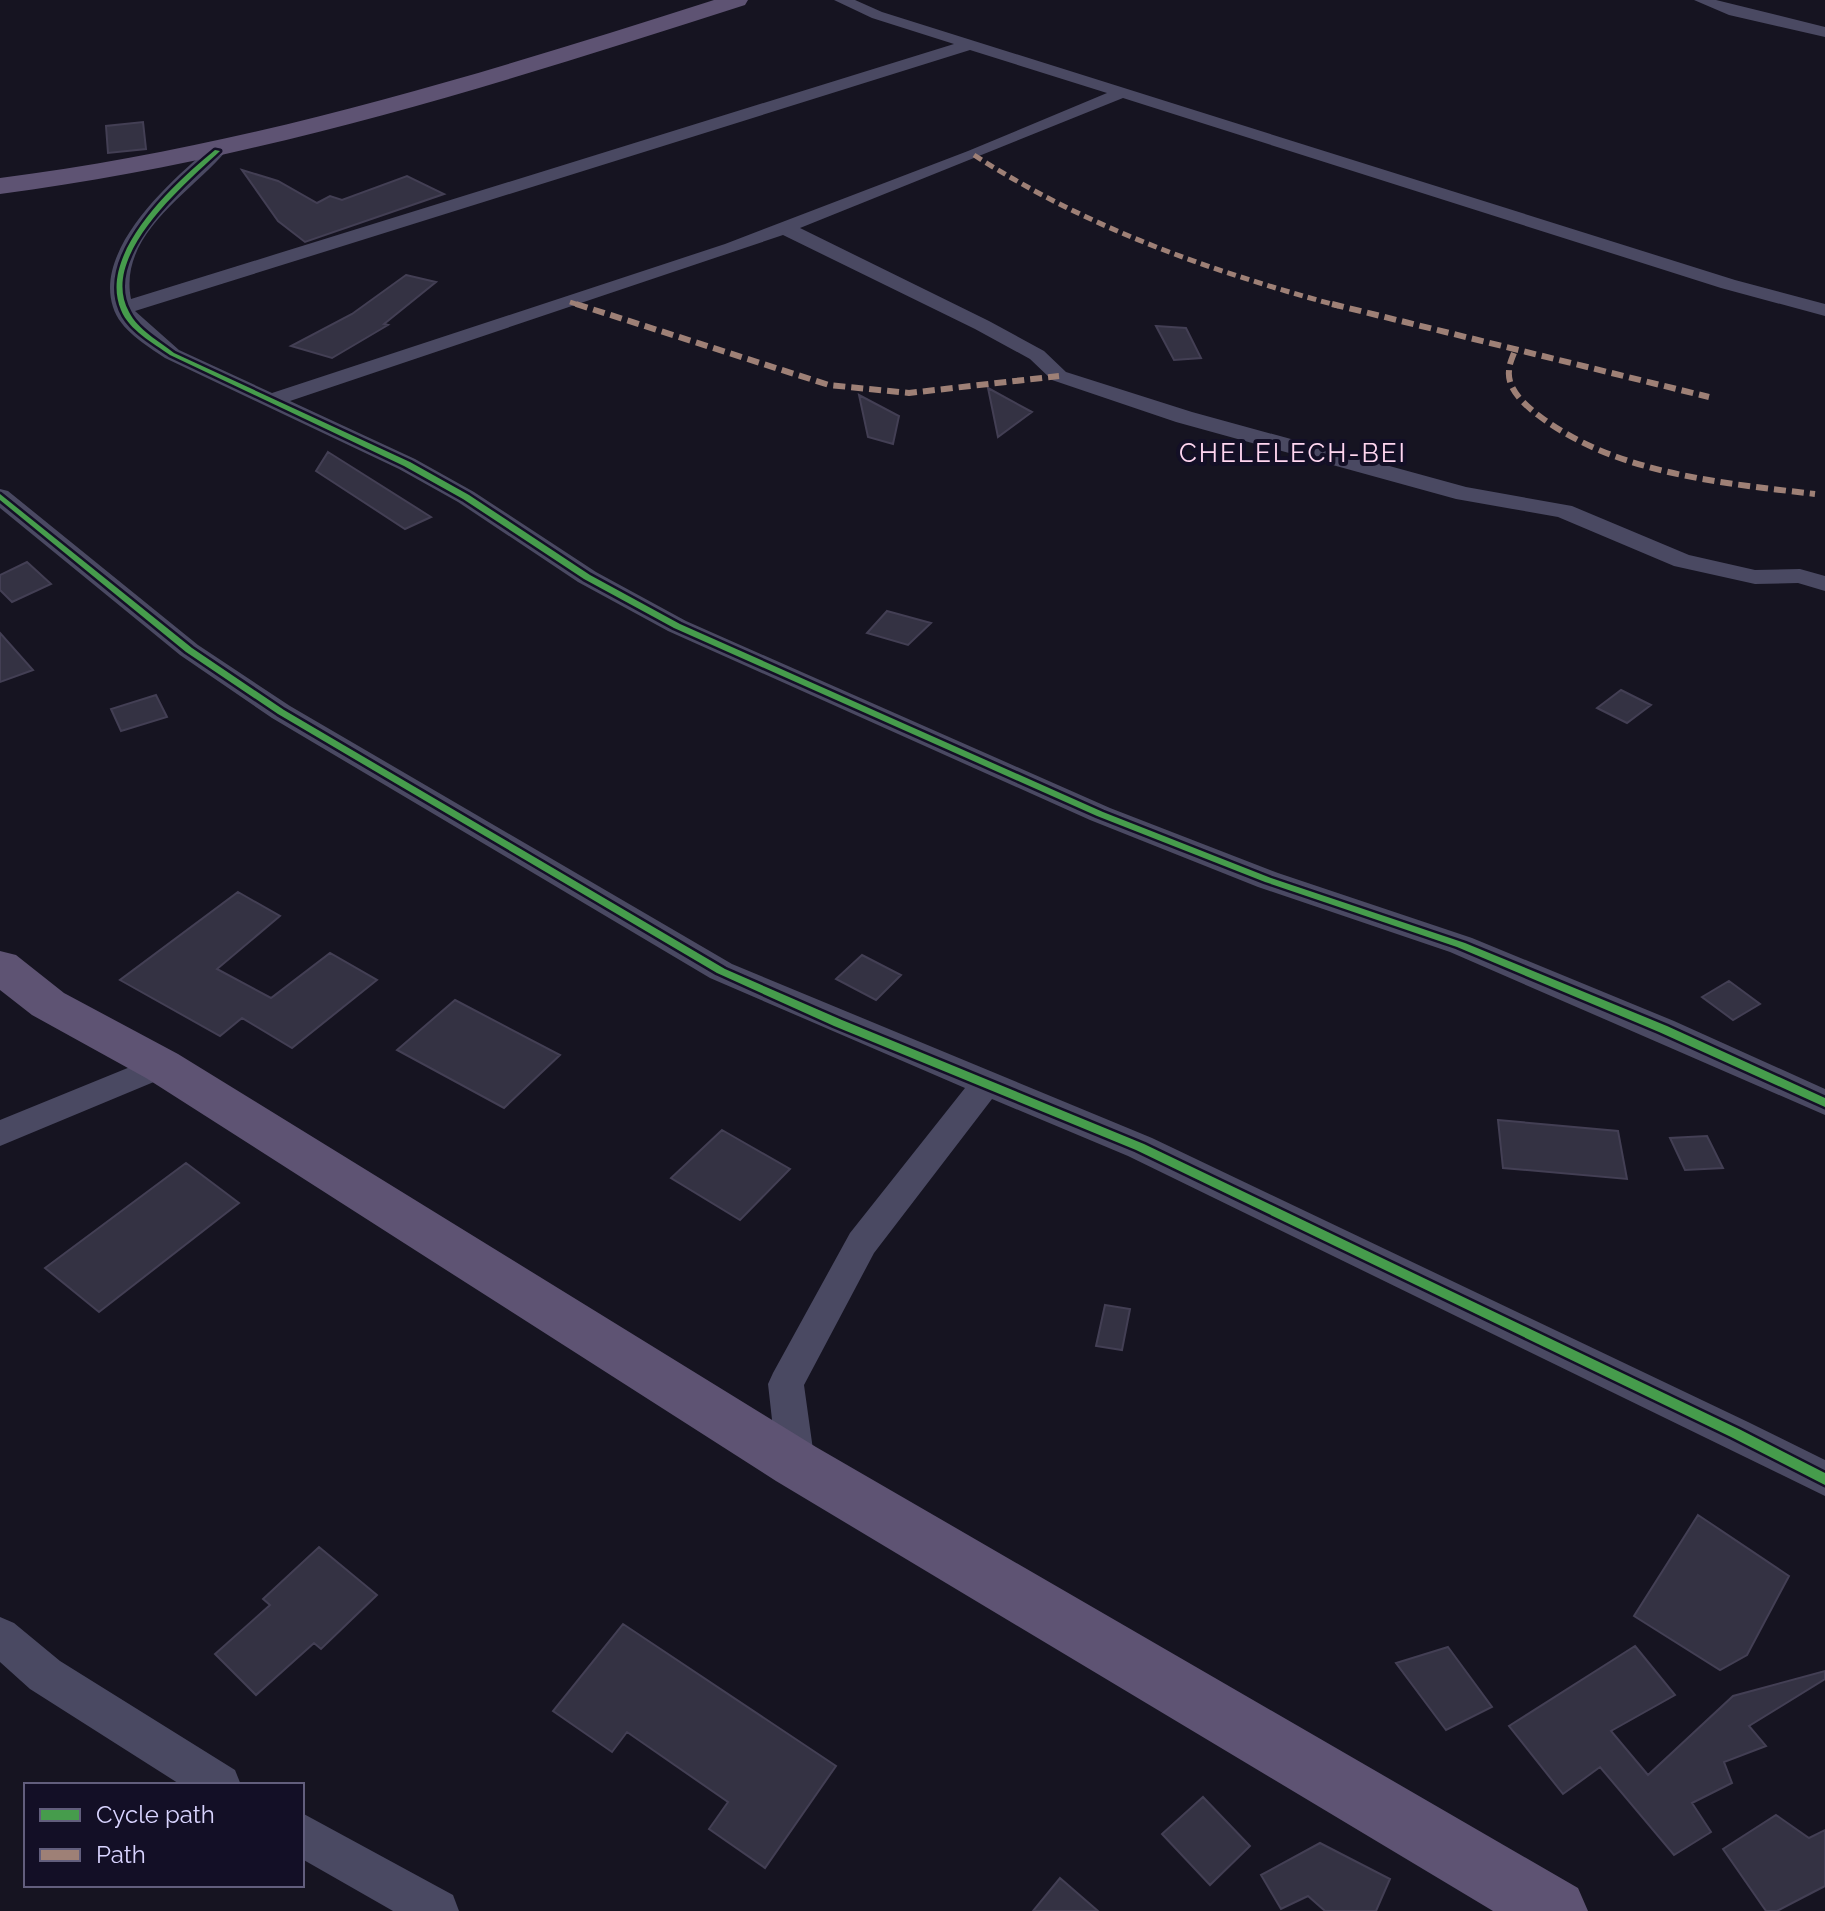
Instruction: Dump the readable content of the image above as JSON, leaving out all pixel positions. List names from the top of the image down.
{
  "districts": ["CHELELECH-BEI"],
  "legend": ["Cycle path", "Path"]
}
